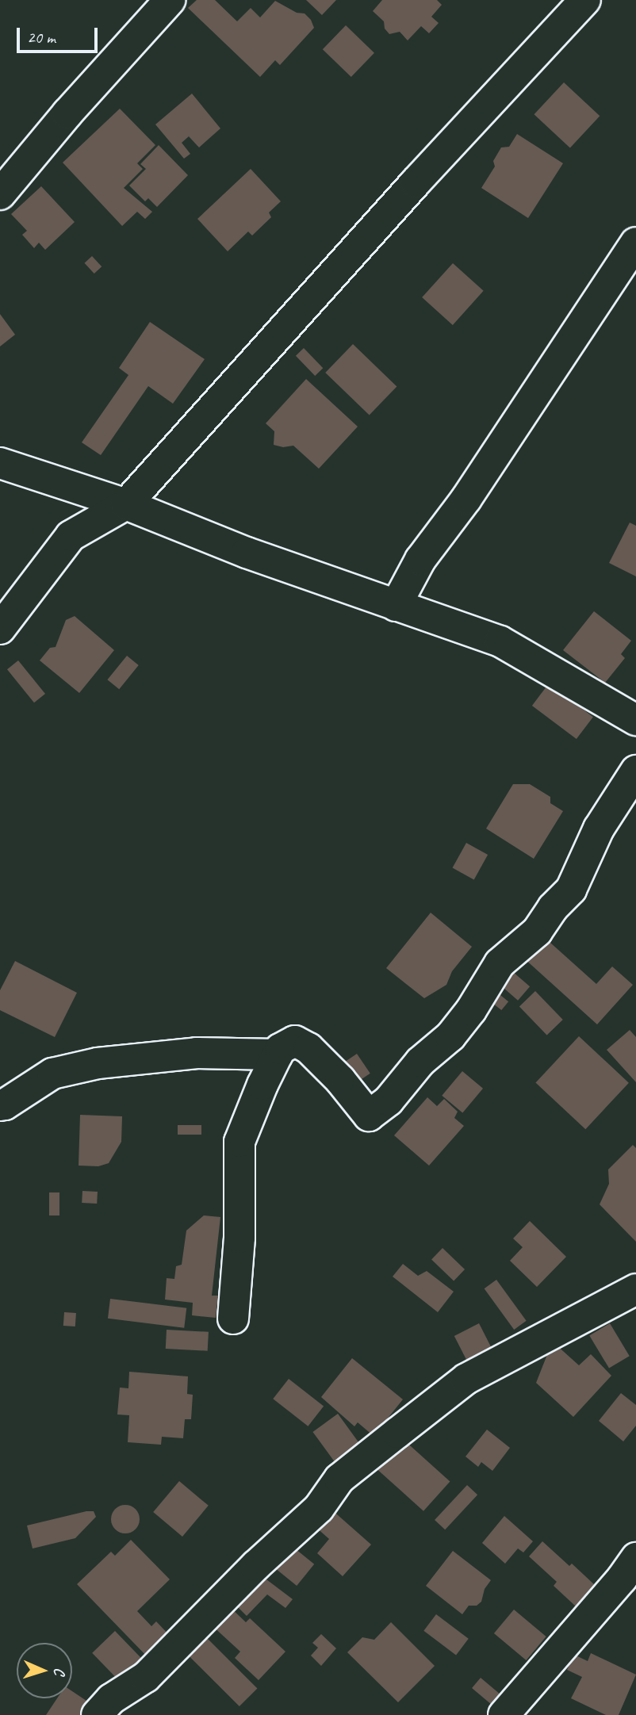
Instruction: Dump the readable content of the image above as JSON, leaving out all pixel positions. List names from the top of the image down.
{
  "scale_bar": "20 m",
  "north": "right"
}
